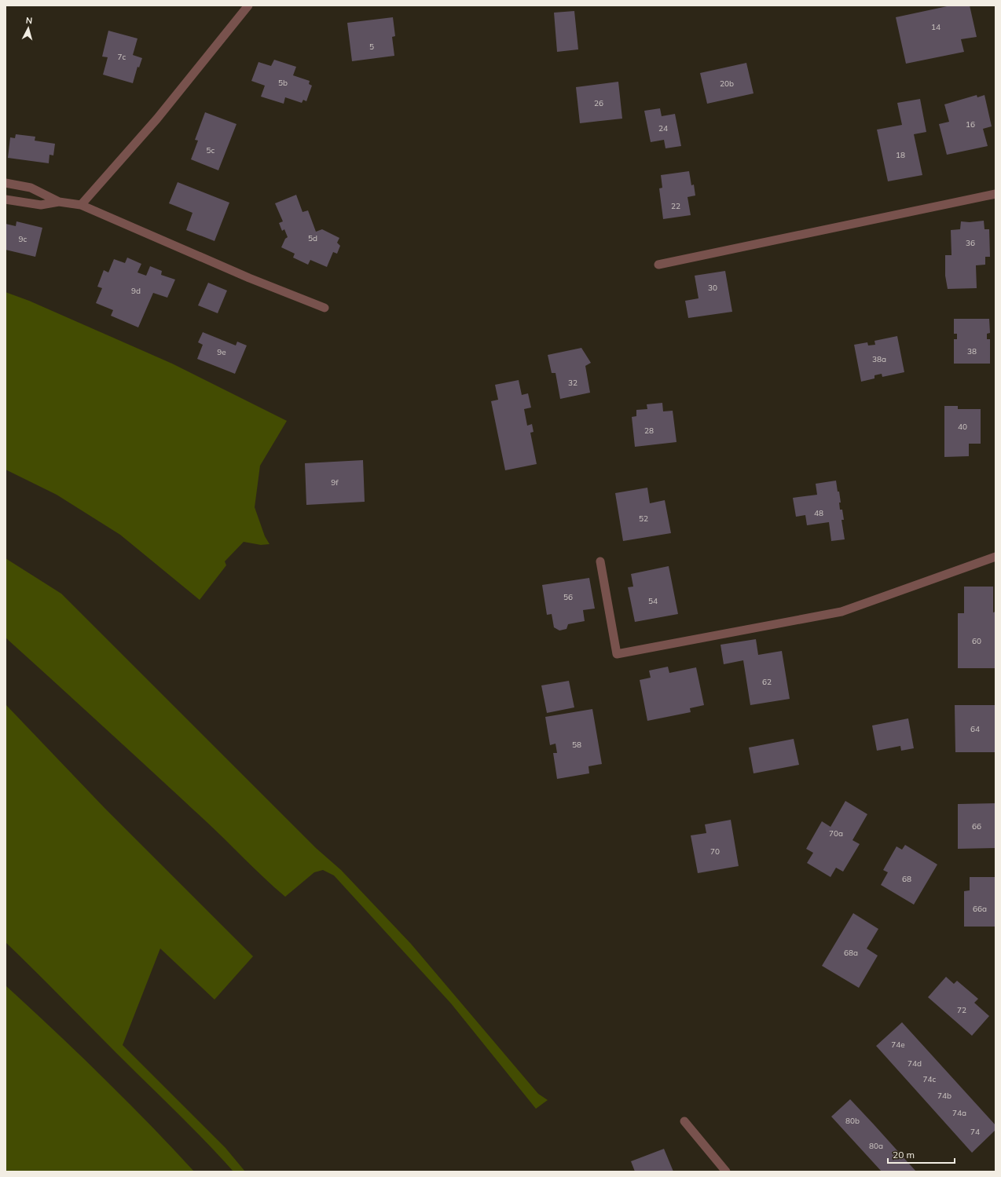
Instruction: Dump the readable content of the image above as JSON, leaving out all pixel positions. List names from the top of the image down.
{
  "house_numbers": [
    "14",
    "5",
    "7c",
    "5b",
    "20b",
    "26",
    "16",
    "24",
    "5c",
    "18",
    "22",
    "5d",
    "9c",
    "36",
    "30",
    "9d",
    "38",
    "9e",
    "38a",
    "32",
    "40",
    "28",
    "9f",
    "48",
    "52",
    "56",
    "54",
    "60",
    "62",
    "64",
    "58",
    "66",
    "70a",
    "70",
    "68",
    "66a",
    "68a",
    "72",
    "74e",
    "74d",
    "74c",
    "74b",
    "74a",
    "80b",
    "74",
    "80a"
  ],
  "scale_bar": "20 m",
  "north": "top"
}
